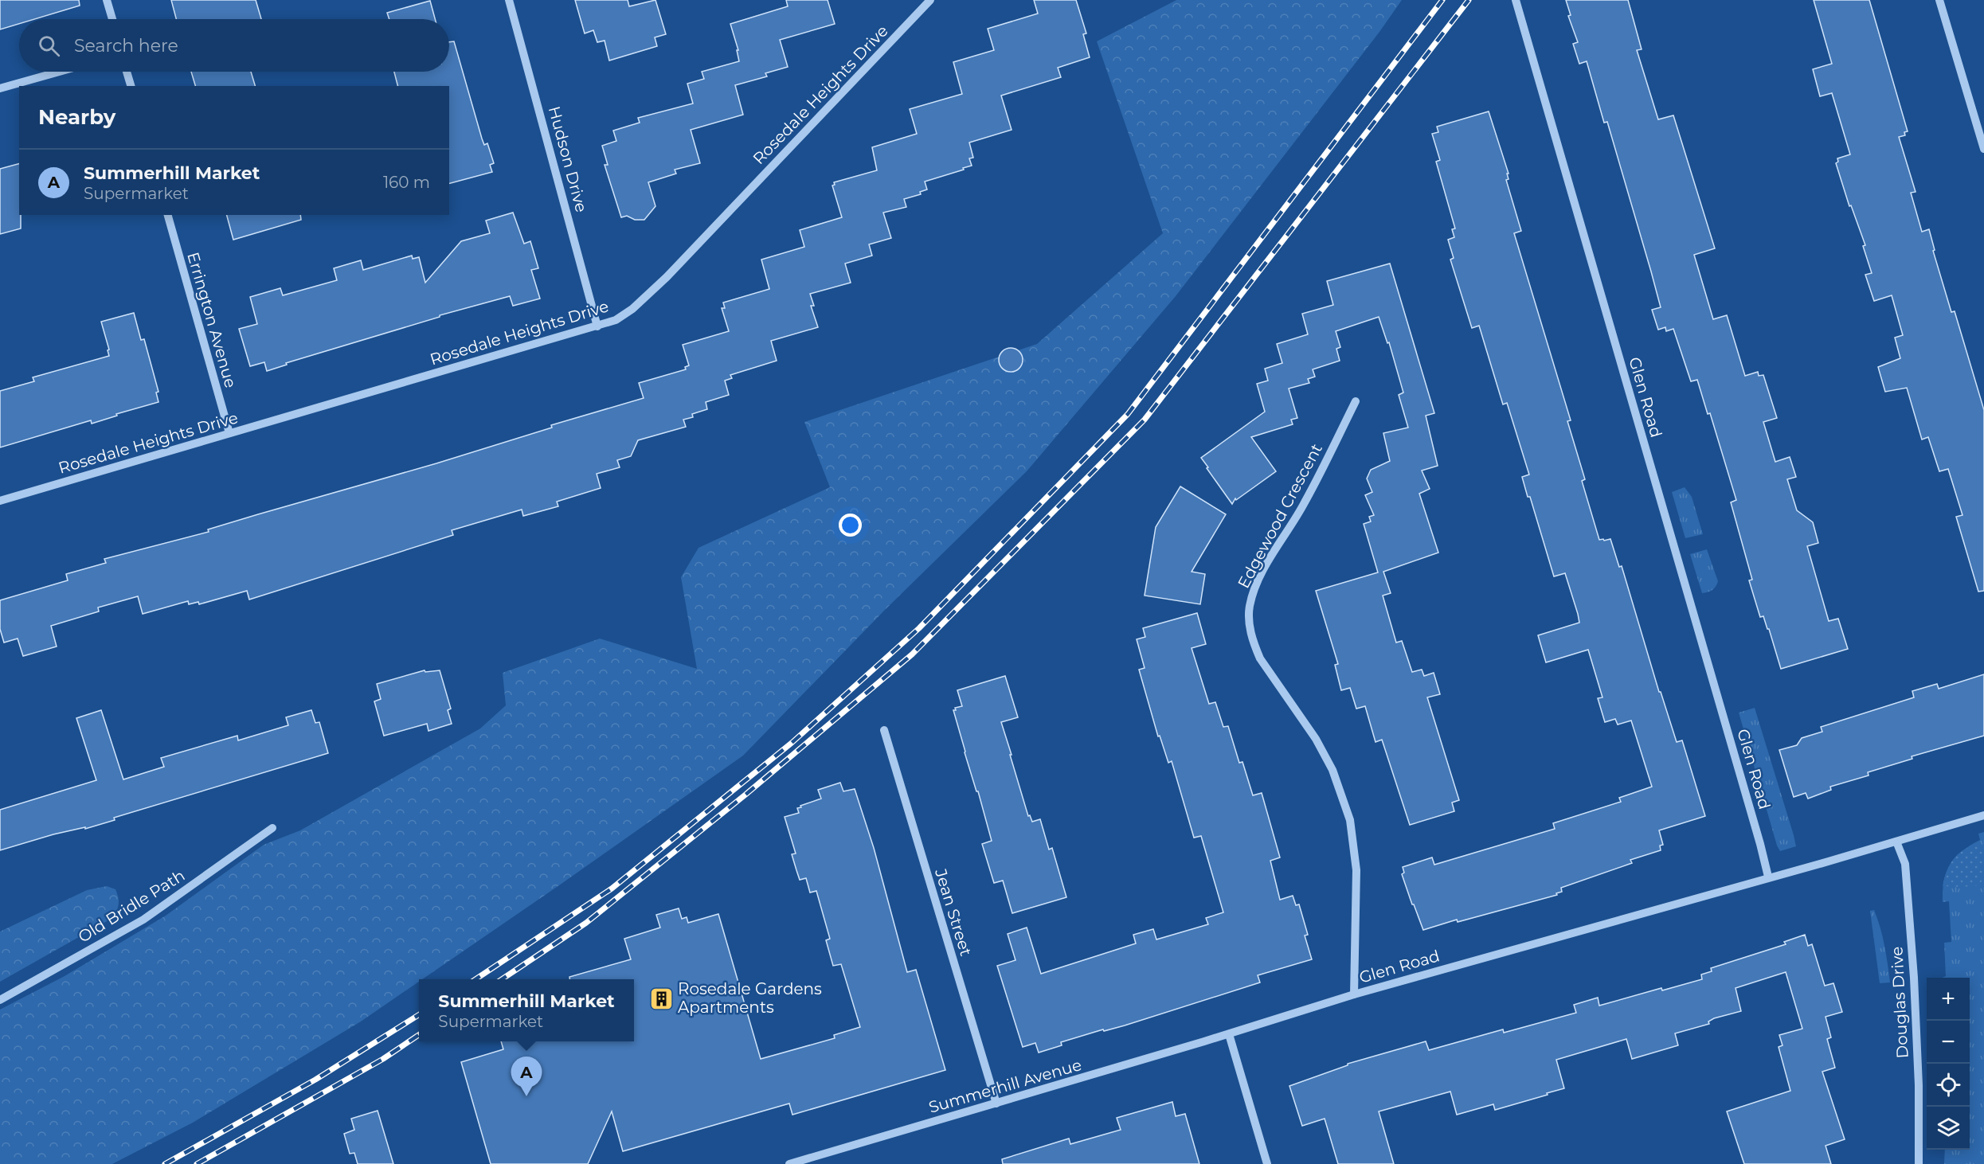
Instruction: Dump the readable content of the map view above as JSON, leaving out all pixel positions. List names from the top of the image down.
{
  "streets": {
    "street": [
      "Rosedale Heights Drive",
      "Hudson Drive",
      "Errington Avenue",
      "Glen Road",
      "Edgewood Crescent",
      "Old Bridle Path",
      "Jean Street",
      "Douglas Drive",
      "Summerhill Avenue"
    ]
  },
  "crossings": [
    ["Rosedale Heights Drive", "Hudson Drive"],
    ["Rosedale Heights Drive", "Errington Avenue"],
    ["Glen Road", "Edgewood Crescent"],
    ["Glen Road", "Summerhill Avenue"],
    ["Jean Street", "Summerhill Avenue"]
  ],
  "places": {
    "building": ["Rosedale Gardens Apartments"]
  },
  "page": {
    "search": "Search here",
    "heading": "Nearby",
    "list": [
      {
        "mark": "A",
        "name": "Summerhill Market",
        "note": "Supermarket",
        "value": "160 m"
      }
    ],
    "map_buttons": ["+", "−"],
    "popup": ["Summerhill Market", "Supermarket"],
    "pins": "A"
  }
}
